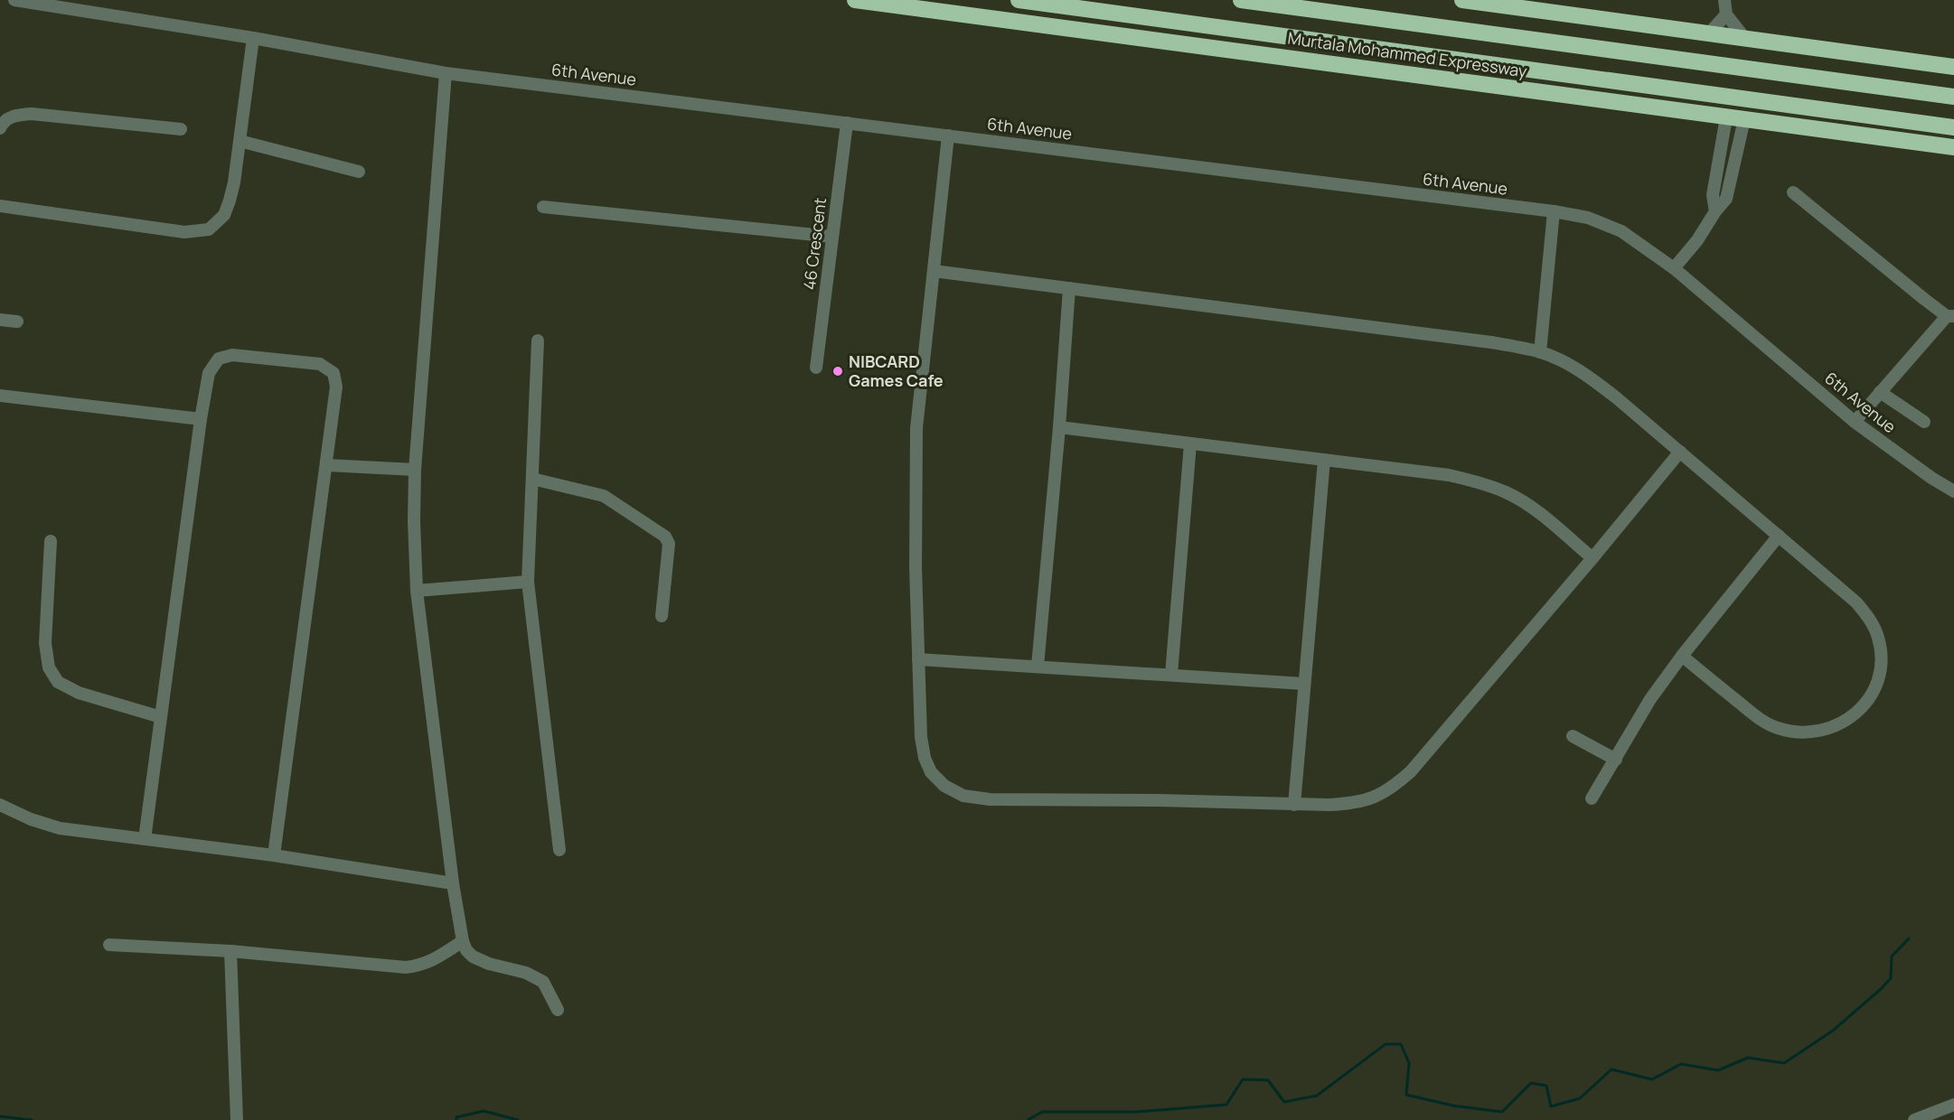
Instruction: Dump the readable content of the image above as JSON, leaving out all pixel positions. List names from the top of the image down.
{
  "streets": {
    "highway": ["Murtala Mohammed Expressway"],
    "street": ["6th Avenue", "46 Crescent"]
  },
  "crossings": [
    ["6th Avenue", "46 Crescent"]
  ],
  "places": ["NIBCARD Games Cafe"]
}
